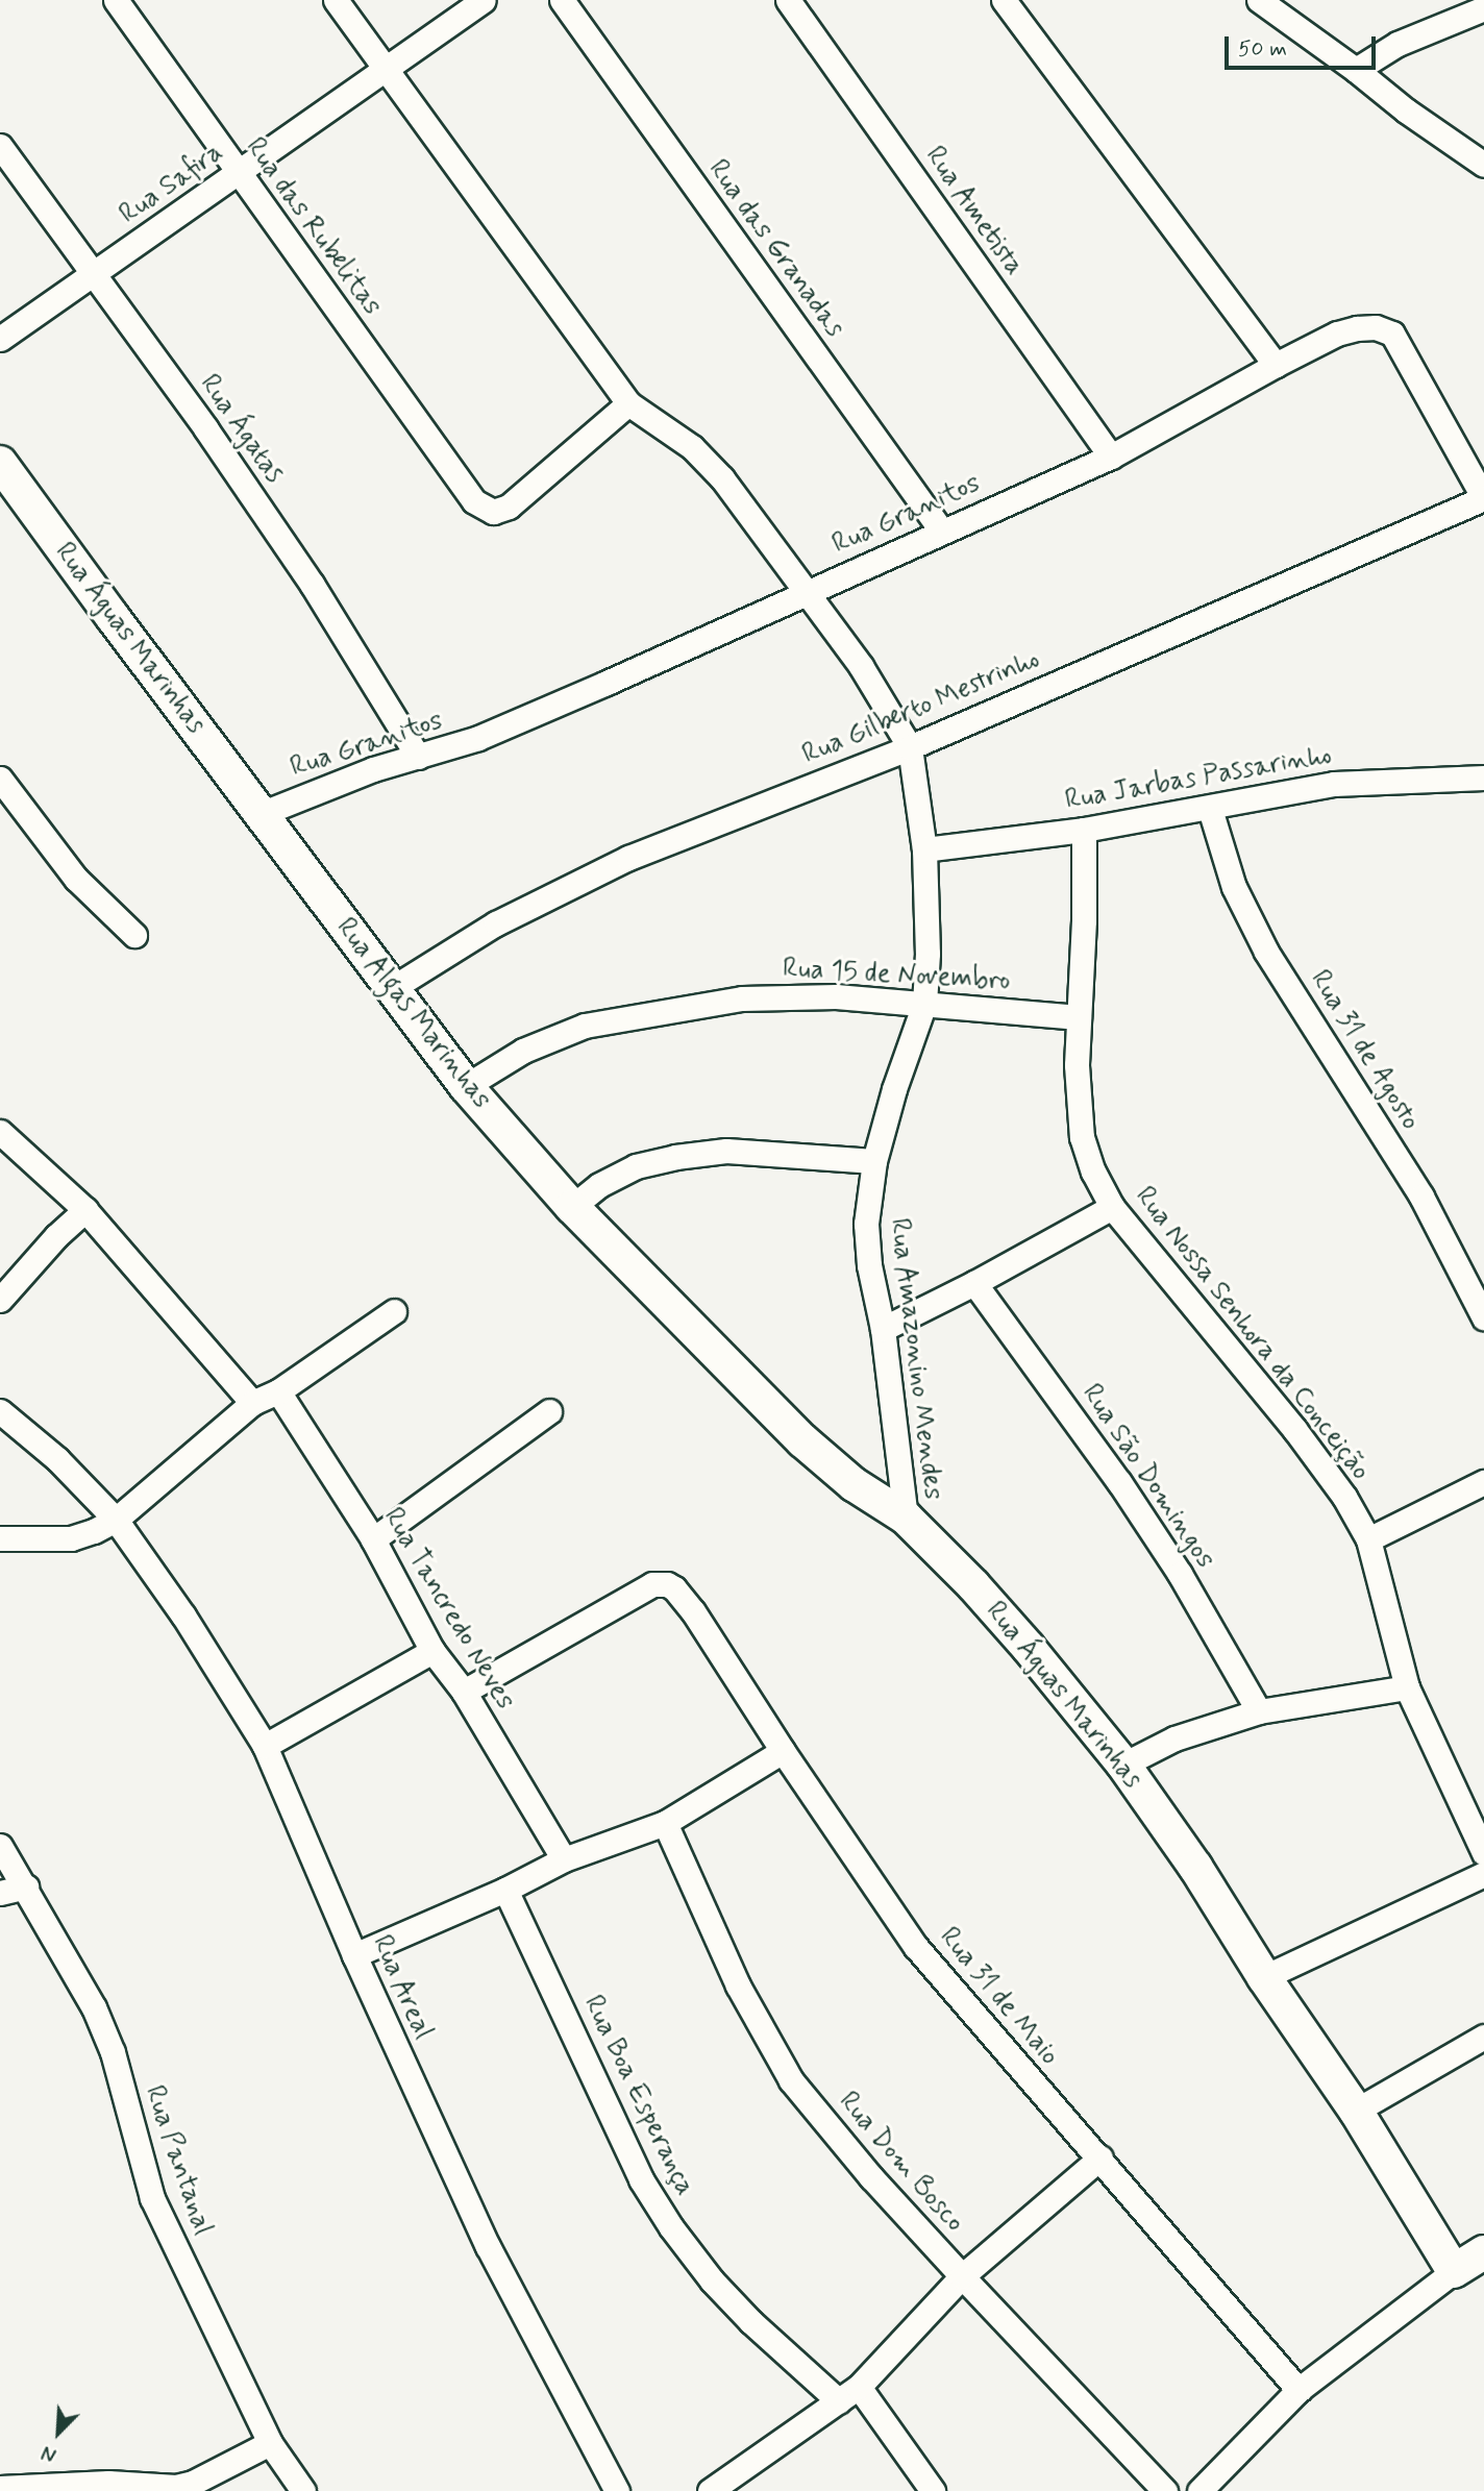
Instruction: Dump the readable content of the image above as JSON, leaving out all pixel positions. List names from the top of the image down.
{
  "streets": {
    "street": [
      "Rua Safira",
      "Rua Ametista",
      "Rua das Rubelitas",
      "Rua das Granadas",
      "Rua Ágatas",
      "Rua Granitos",
      "Rua Águas Marinhas",
      "Rua Gilberto Mestrinho",
      "Rua Jarbas Passarinho",
      "Rua 15 de Novembro",
      "Rua Algas Marinhas",
      "Rua 31 de Agosto",
      "Rua Nossa Senhora da Conceição",
      "Rua Amazonino Mendes",
      "Rua São Domingos",
      "Rua Tancredo Neves",
      "Rua Areal",
      "Rua 31 de Maio",
      "Rua Boa Esperança",
      "Rua Pantanal",
      "Rua Dom Bosco"
    ]
  },
  "crossings": [
    ["Rua Safira", "Rua das Rubelitas"],
    ["Rua Safira", "Rua Ágatas"],
    ["Rua Safira", "Rua Amazonino Mendes"],
    ["Rua Ametista", "Rua Granitos"],
    ["Rua das Rubelitas", "Rua Amazonino Mendes"],
    ["Rua das Granadas", "Rua Granitos"],
    ["Rua Ágatas", "Rua Granitos"],
    ["Rua Granitos", "Rua Águas Marinhas"],
    ["Rua Granitos", "Rua Gilberto Mestrinho"],
    ["Rua Granitos", "Rua Algas Marinhas"],
    ["Rua Granitos", "Rua Amazonino Mendes"],
    ["Rua Águas Marinhas", "Rua Algas Marinhas"],
    ["Rua Águas Marinhas", "Rua Amazonino Mendes"],
    ["Rua Gilberto Mestrinho", "Rua Algas Marinhas"],
    ["Rua Gilberto Mestrinho", "Rua Amazonino Mendes"],
    ["Rua Jarbas Passarinho", "Rua 31 de Agosto"],
    ["Rua Jarbas Passarinho", "Rua Nossa Senhora da Conceição"],
    ["Rua Jarbas Passarinho", "Rua Amazonino Mendes"],
    ["Rua 15 de Novembro", "Rua Algas Marinhas"],
    ["Rua 15 de Novembro", "Rua Nossa Senhora da Conceição"],
    ["Rua 15 de Novembro", "Rua Amazonino Mendes"],
    ["Rua Tancredo Neves", "Rua 31 de Maio"]
  ],
  "scale_bar": "50 m",
  "north": "bottom left"
}
